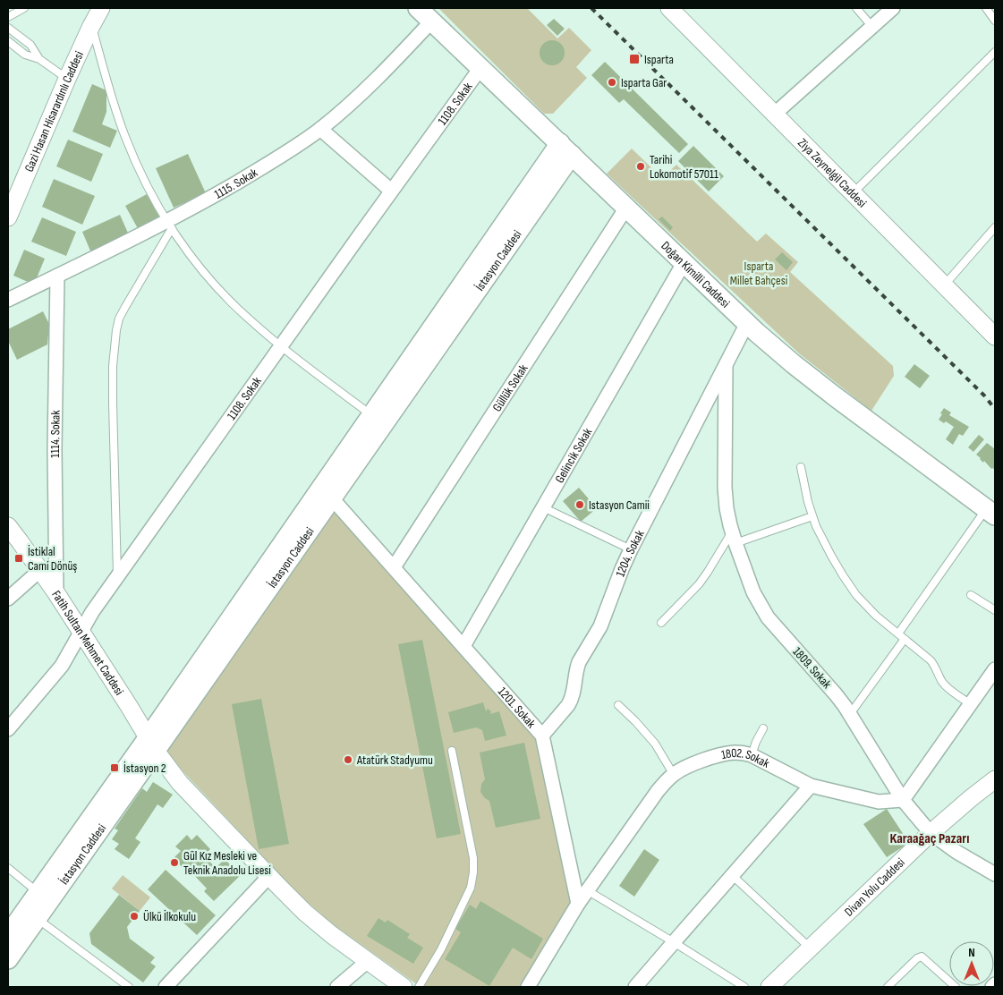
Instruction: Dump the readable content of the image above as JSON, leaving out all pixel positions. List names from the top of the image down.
{
  "streets": {
    "main road": ["İstasyon Caddesi", "Doğan Kimilli Caddesi"],
    "street": [
      "1108. Sokak",
      "Gazi Hasan Hisarardınlı Caddesi",
      "Ziya Zeynelgil Caddesi",
      "1115. Sokak",
      "Güllük Sokak",
      "1114. Sokak",
      "Gelincik Sokak",
      "1204. Sokak",
      "Fatih Sultan Mehmet Caddesi",
      "1809. Sokak",
      "1201. Sokak",
      "1802. Sokak",
      "Divan Yolu Caddesi"
    ]
  },
  "crossings": [
    ["1108. Sokak", "Doğan Kimilli Caddesi"],
    ["1108. Sokak", "Fatih Sultan Mehmet Caddesi"],
    ["1115. Sokak", "Doğan Kimilli Caddesi"],
    ["1115. Sokak", "1114. Sokak"],
    ["İstasyon Caddesi", "Doğan Kimilli Caddesi"],
    ["İstasyon Caddesi", "Fatih Sultan Mehmet Caddesi"],
    ["İstasyon Caddesi", "1201. Sokak"],
    ["Doğan Kimilli Caddesi", "Güllük Sokak"],
    ["Doğan Kimilli Caddesi", "Gelincik Sokak"],
    ["Doğan Kimilli Caddesi", "1204. Sokak"],
    ["Güllük Sokak", "1201. Sokak"],
    ["1114. Sokak", "Fatih Sultan Mehmet Caddesi"],
    ["Gelincik Sokak", "1201. Sokak"],
    ["1204. Sokak", "1809. Sokak"],
    ["1204. Sokak", "1201. Sokak"],
    ["1809. Sokak", "1802. Sokak"],
    ["1201. Sokak", "1802. Sokak"]
  ],
  "districts": ["Karaağaç Pazarı"],
  "parks": ["Isparta Millet Bahçesi"],
  "places": {
    "transit": ["Isparta", "İstiklal Cami Dönüş", "İstasyon 2"],
    "other": [
      "Isparta Gar",
      "Tarihi Lokomotif 57011",
      "Istasyon Camii",
      "Atatürk Stadyumu",
      "Gül Kız Mesleki ve Teknik Anadolu Lisesi",
      "Ülkü İlkokulu"
    ]
  },
  "north": "top"
}
